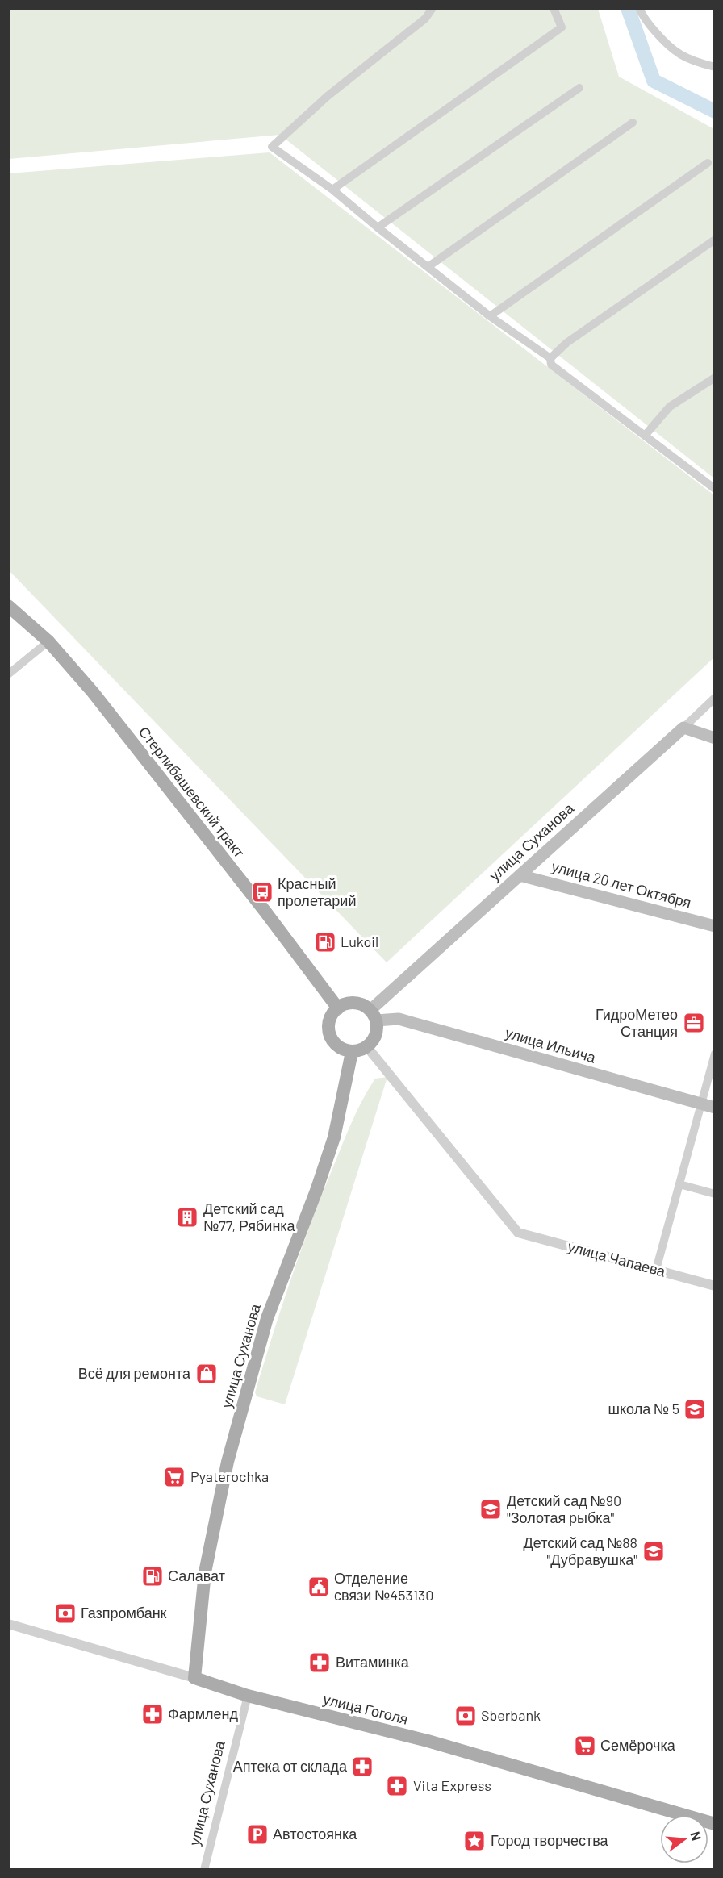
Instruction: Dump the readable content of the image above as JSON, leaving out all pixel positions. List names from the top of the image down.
{
  "streets": {
    "main road": [
      "Стерлибашевский тракт",
      "улица Суханова",
      "улица 20 лет Октября",
      "улица Ильича",
      "улица Гоголя"
    ],
    "street": ["улица Чапаева"]
  },
  "crossings": [
    ["Стерлибашевский тракт", "улица Суханова"],
    ["Стерлибашевский тракт", "улица Ильича"],
    ["Стерлибашевский тракт", "улица Чапаева"],
    ["улица Суханова", "улица 20 лет Октября"],
    ["улица Суханова", "улица Ильича"],
    ["улица Суханова", "улица Чапаева"],
    ["улица Суханова", "улица Гоголя"],
    ["улица Ильича", "улица Чапаева"]
  ],
  "places": {
    "bus stop": ["Красный пролетарий"],
    "fuel station": ["Lukoil", "Салават"],
    "office": ["ГидроМетео Станция"],
    "building": ["Детский сад №77, Рябинка"],
    "shop": ["Всё для ремонта"],
    "school or university": ["школа № 5", "Детский сад №90 \"Золотая рыбка\"", "Детский сад №88 \"Дубравушка\""],
    "supermarket": ["Pyaterochka", "Семёрочка"],
    "public building": ["Отделение связи №453130"],
    "bank": ["Газпромбанк", "Sberbank"],
    "pharmacy": [
      "Витаминка",
      "Фармленд",
      "Аптека от склада",
      "Vita Express"
    ],
    "parking": ["Автостоянка"],
    "place": ["Город творчества"]
  },
  "north": "right"
}
